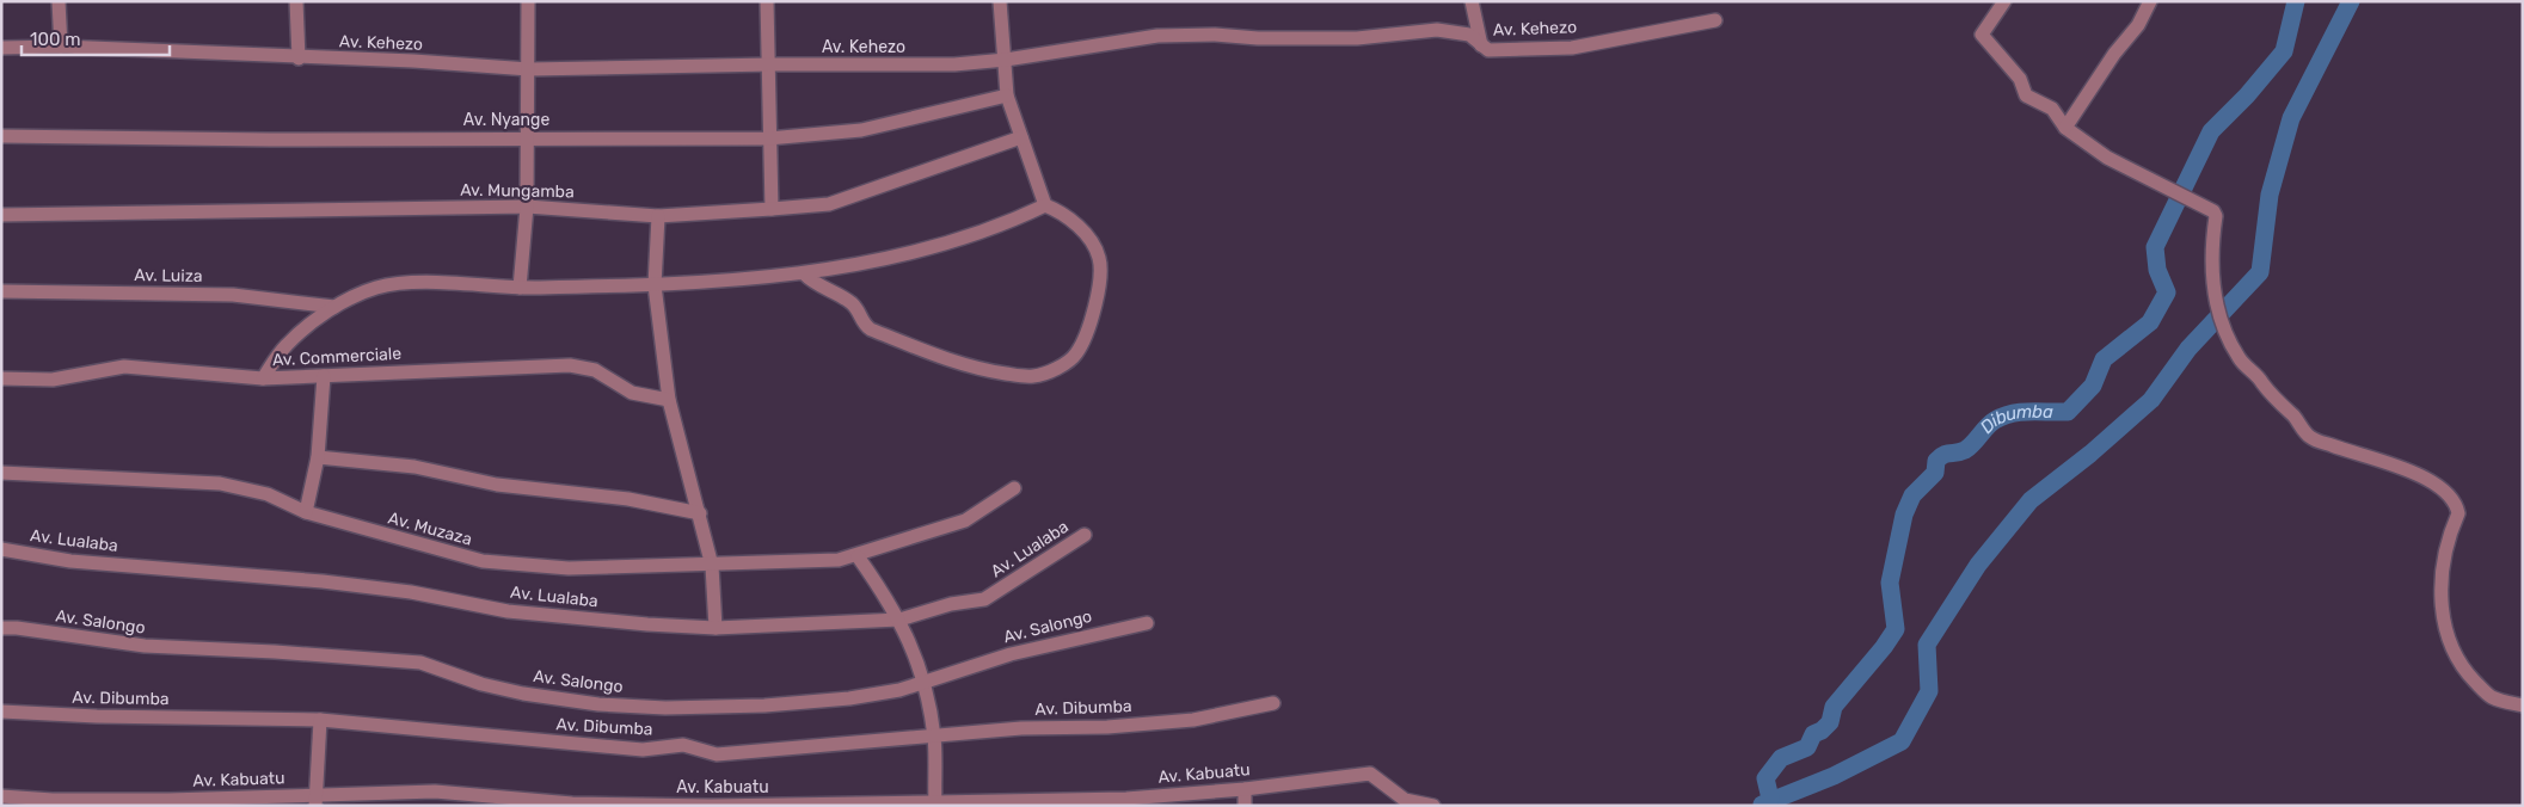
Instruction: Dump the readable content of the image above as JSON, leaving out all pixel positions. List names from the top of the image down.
{
  "streets": {
    "street": [
      "Av. Kehezo",
      "Av. Nyange",
      "Av. Mungamba",
      "Av. Luiza",
      "Av. Commerciale",
      "Av. Muzaza",
      "Av. Lualaba",
      "Av. Salongo",
      "Av. Dibumba",
      "Av. Kabuatu"
    ]
  },
  "water": ["Dibumba"],
  "scale_bar": "100 m"
}
